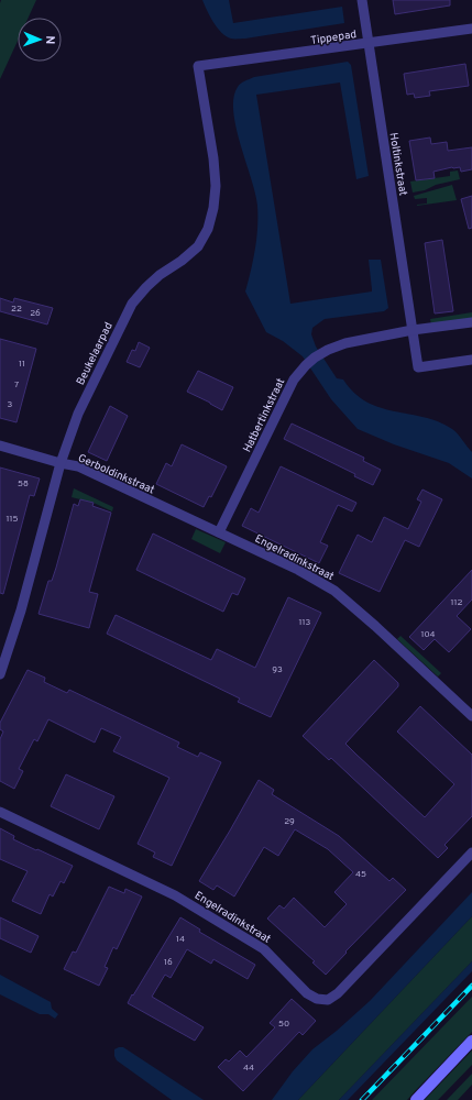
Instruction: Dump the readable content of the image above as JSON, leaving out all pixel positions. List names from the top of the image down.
{
  "streets": {
    "street": [
      "Tippepad",
      "Holtinkstraat",
      "Beukelaarpad",
      "Hatbertinkstraat",
      "Gerboldinkstraat",
      "Engelradinkstraat"
    ]
  },
  "crossings": [
    ["Tippepad", "Holtinkstraat"],
    ["Tippepad", "Beukelaarpad"],
    ["Holtinkstraat", "Hatbertinkstraat"],
    ["Beukelaarpad", "Gerboldinkstraat"],
    ["Hatbertinkstraat", "Gerboldinkstraat"],
    ["Hatbertinkstraat", "Engelradinkstraat"],
    ["Gerboldinkstraat", "Engelradinkstraat"]
  ],
  "house_numbers": [
    "22",
    "26",
    "11",
    "7",
    "3",
    "58",
    "115",
    "112",
    "113",
    "104",
    "93",
    "29",
    "45",
    "14",
    "16",
    "50",
    "44"
  ],
  "north": "right"
}
